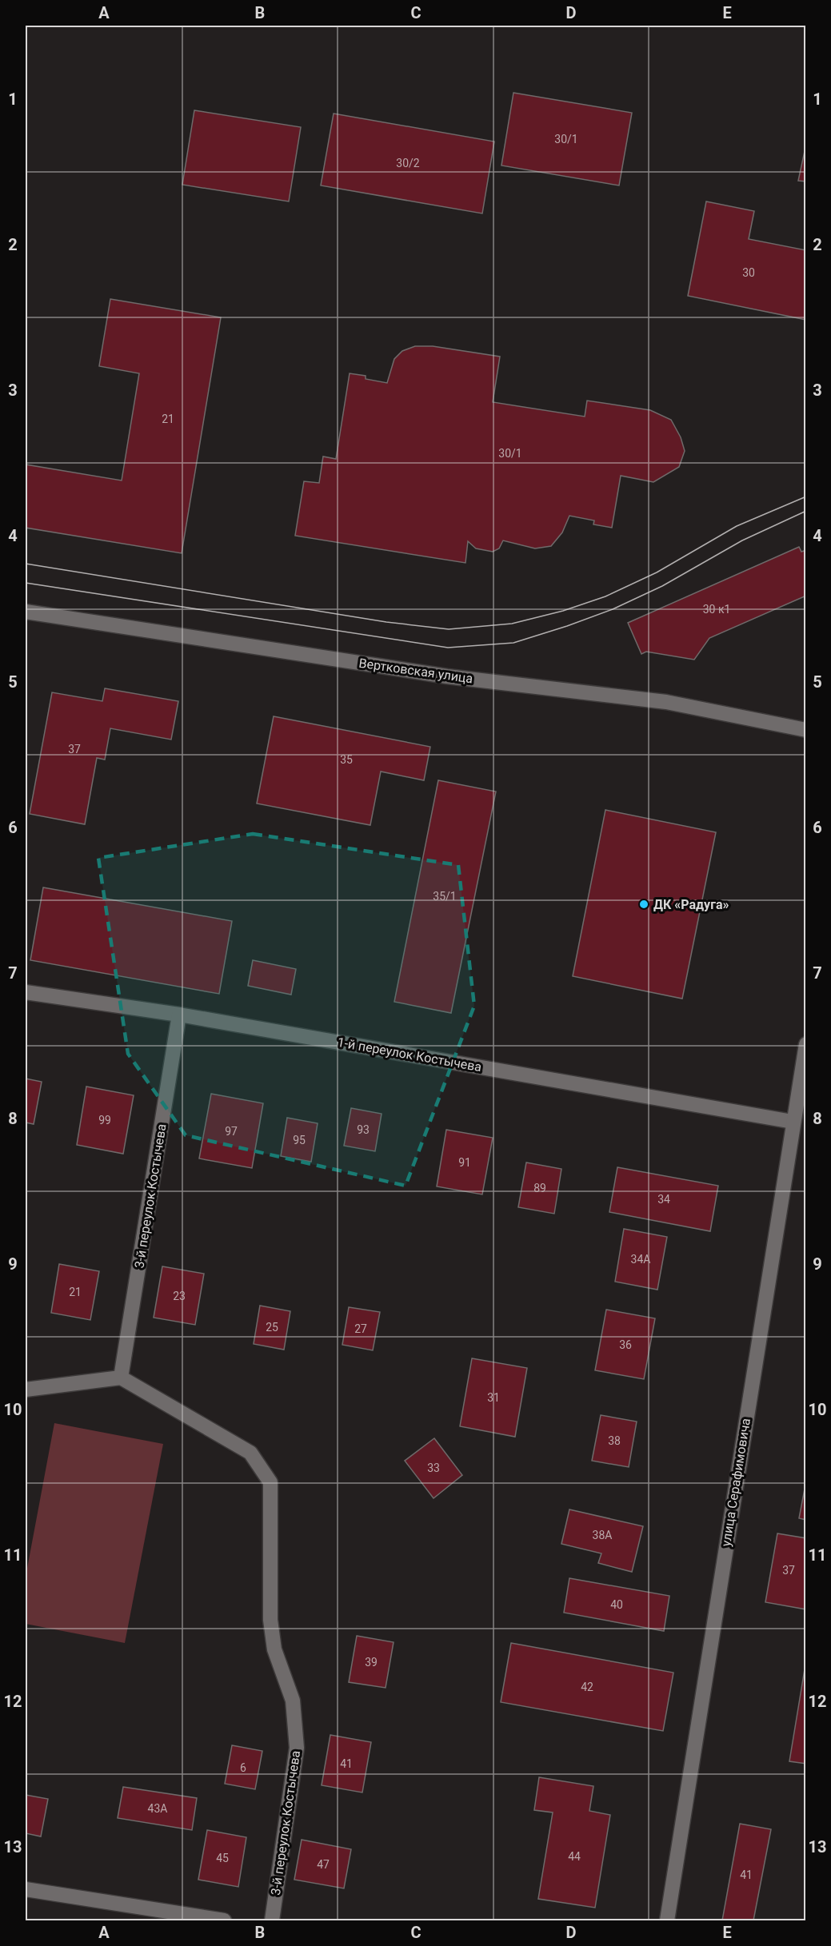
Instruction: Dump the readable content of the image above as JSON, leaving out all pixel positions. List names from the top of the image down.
{
  "streets": {
    "street": [
      "Вертковская улица",
      "1-й переулок Костычева",
      "3-й переулок Костычева",
      "улица Серафимовича"
    ]
  },
  "crossings": [
    ["1-й переулок Костычева", "3-й переулок Костычева"],
    ["1-й переулок Костычева", "улица Серафимовича"]
  ],
  "places": ["ДК «Радуга»"],
  "house_numbers": [
    "30/1",
    "30/2",
    "30",
    "21",
    "30/1",
    "30 к1",
    "37",
    "35",
    "35/1",
    "99",
    "93",
    "97",
    "95",
    "91",
    "89",
    "34",
    "34А",
    "21",
    "23",
    "25",
    "27",
    "36",
    "31",
    "38",
    "33",
    "38А",
    "37",
    "40",
    "39",
    "42",
    "41",
    "6",
    "43А",
    "44",
    "45",
    "47",
    "41"
  ],
  "grid": {
    "columns": [
      "A",
      "B",
      "C",
      "D",
      "E"
    ],
    "rows": [
      "1",
      "2",
      "3",
      "4",
      "5",
      "6",
      "7",
      "8",
      "9",
      "10",
      "11",
      "12",
      "13"
    ]
  }
}
